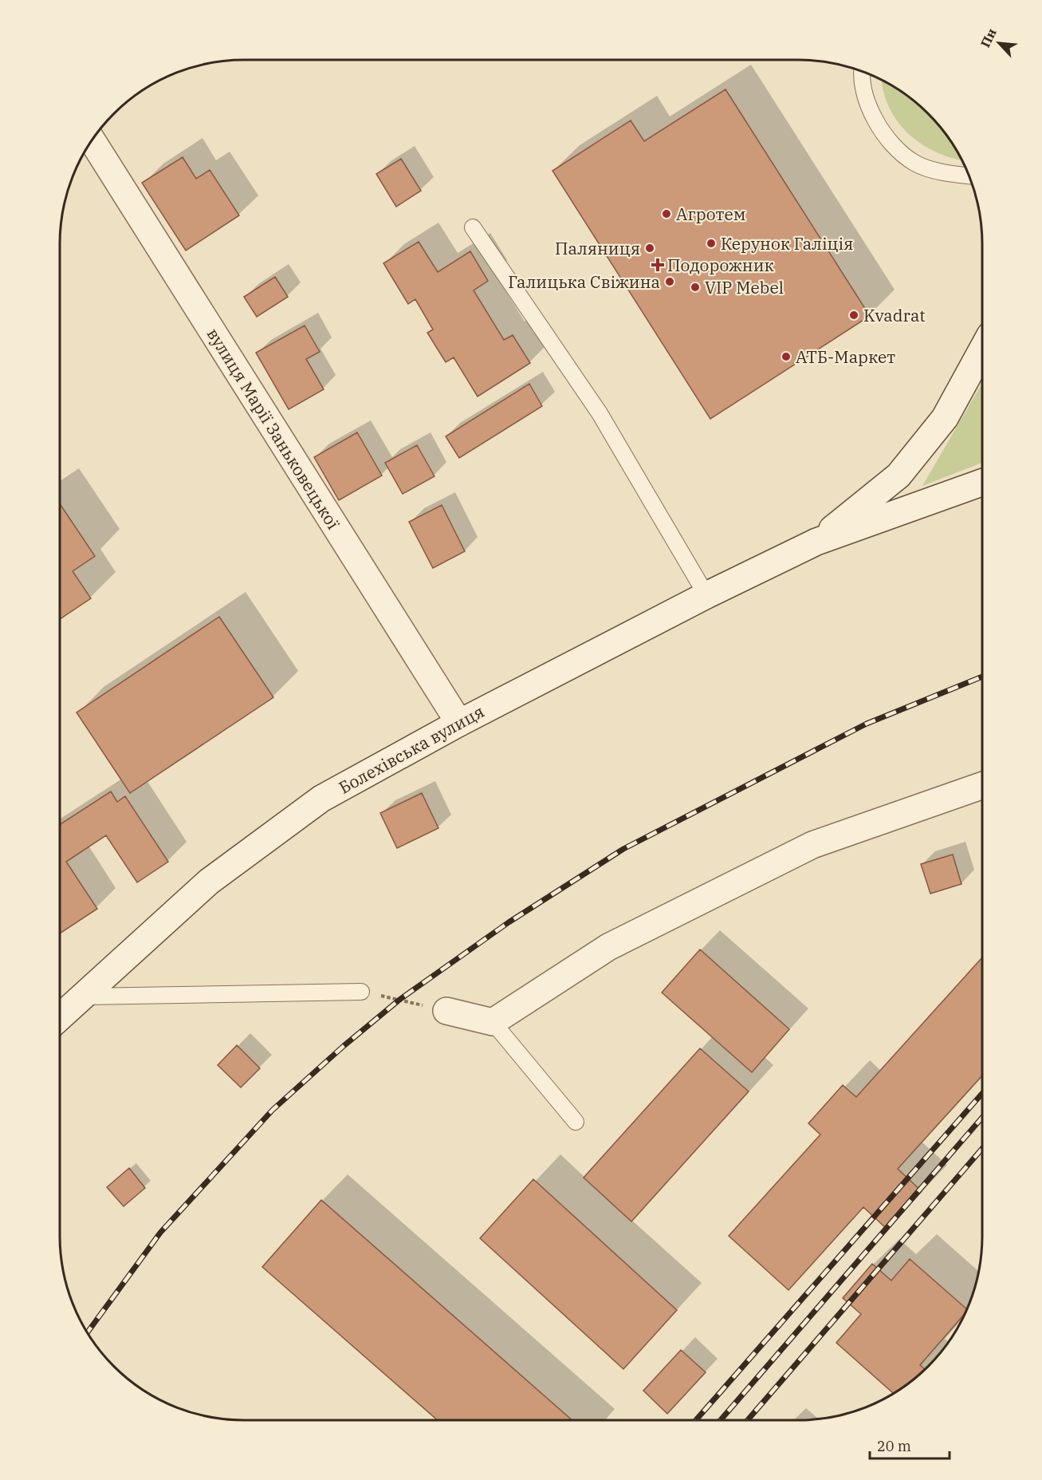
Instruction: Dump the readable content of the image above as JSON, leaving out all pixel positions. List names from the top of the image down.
{
  "streets": {
    "main road": ["вулиця Марії Заньковецької", "Болехівська вулиця"]
  },
  "crossings": [
    ["вулиця Марії Заньковецької", "Болехівська вулиця"]
  ],
  "places": {
    "other": [
      "Агротем",
      "Керунок Галіція",
      "Паляниця",
      "Галицька Свіжина",
      "VIP Mebel",
      "Kvadrat",
      "АТБ-Маркет"
    ],
    "health": ["Подорожник"]
  },
  "scale_bar": "20 m",
  "north": "top left"
}
